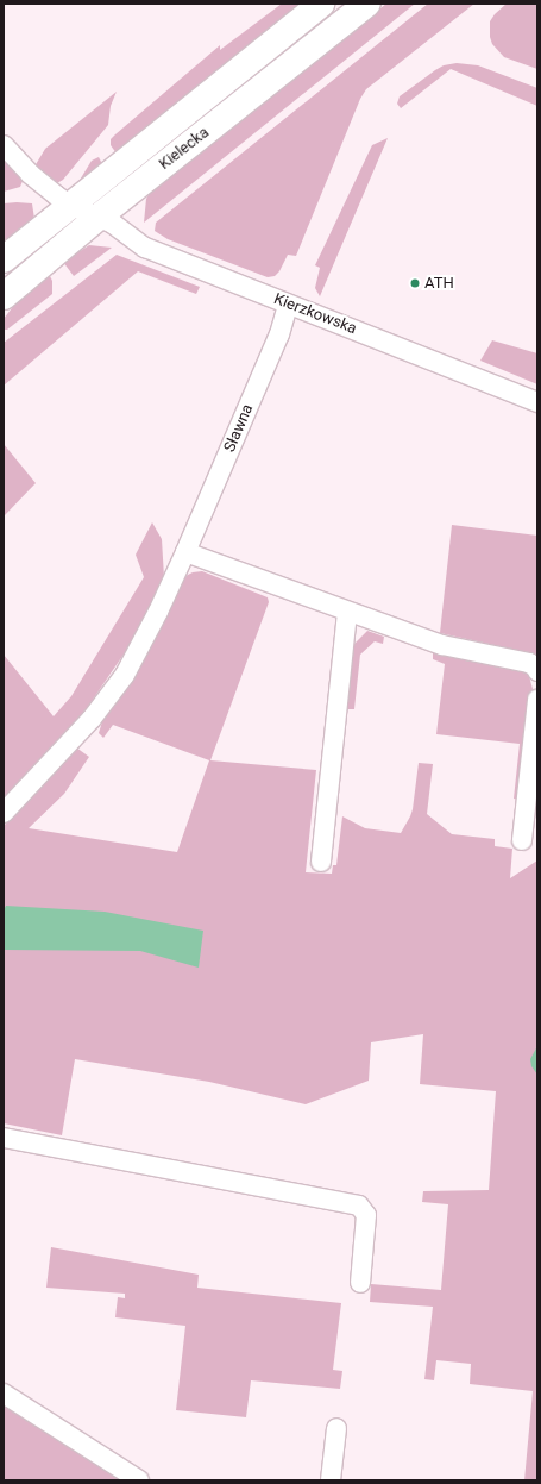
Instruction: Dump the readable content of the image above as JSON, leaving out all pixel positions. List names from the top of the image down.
{
  "streets": {
    "main road": ["Kielecka"],
    "street": ["Kierzkowska", "Sławna"]
  },
  "crossings": [
    ["Kielecka", "Kierzkowska"],
    ["Kierzkowska", "Sławna"]
  ],
  "places": ["ATH"]
}
